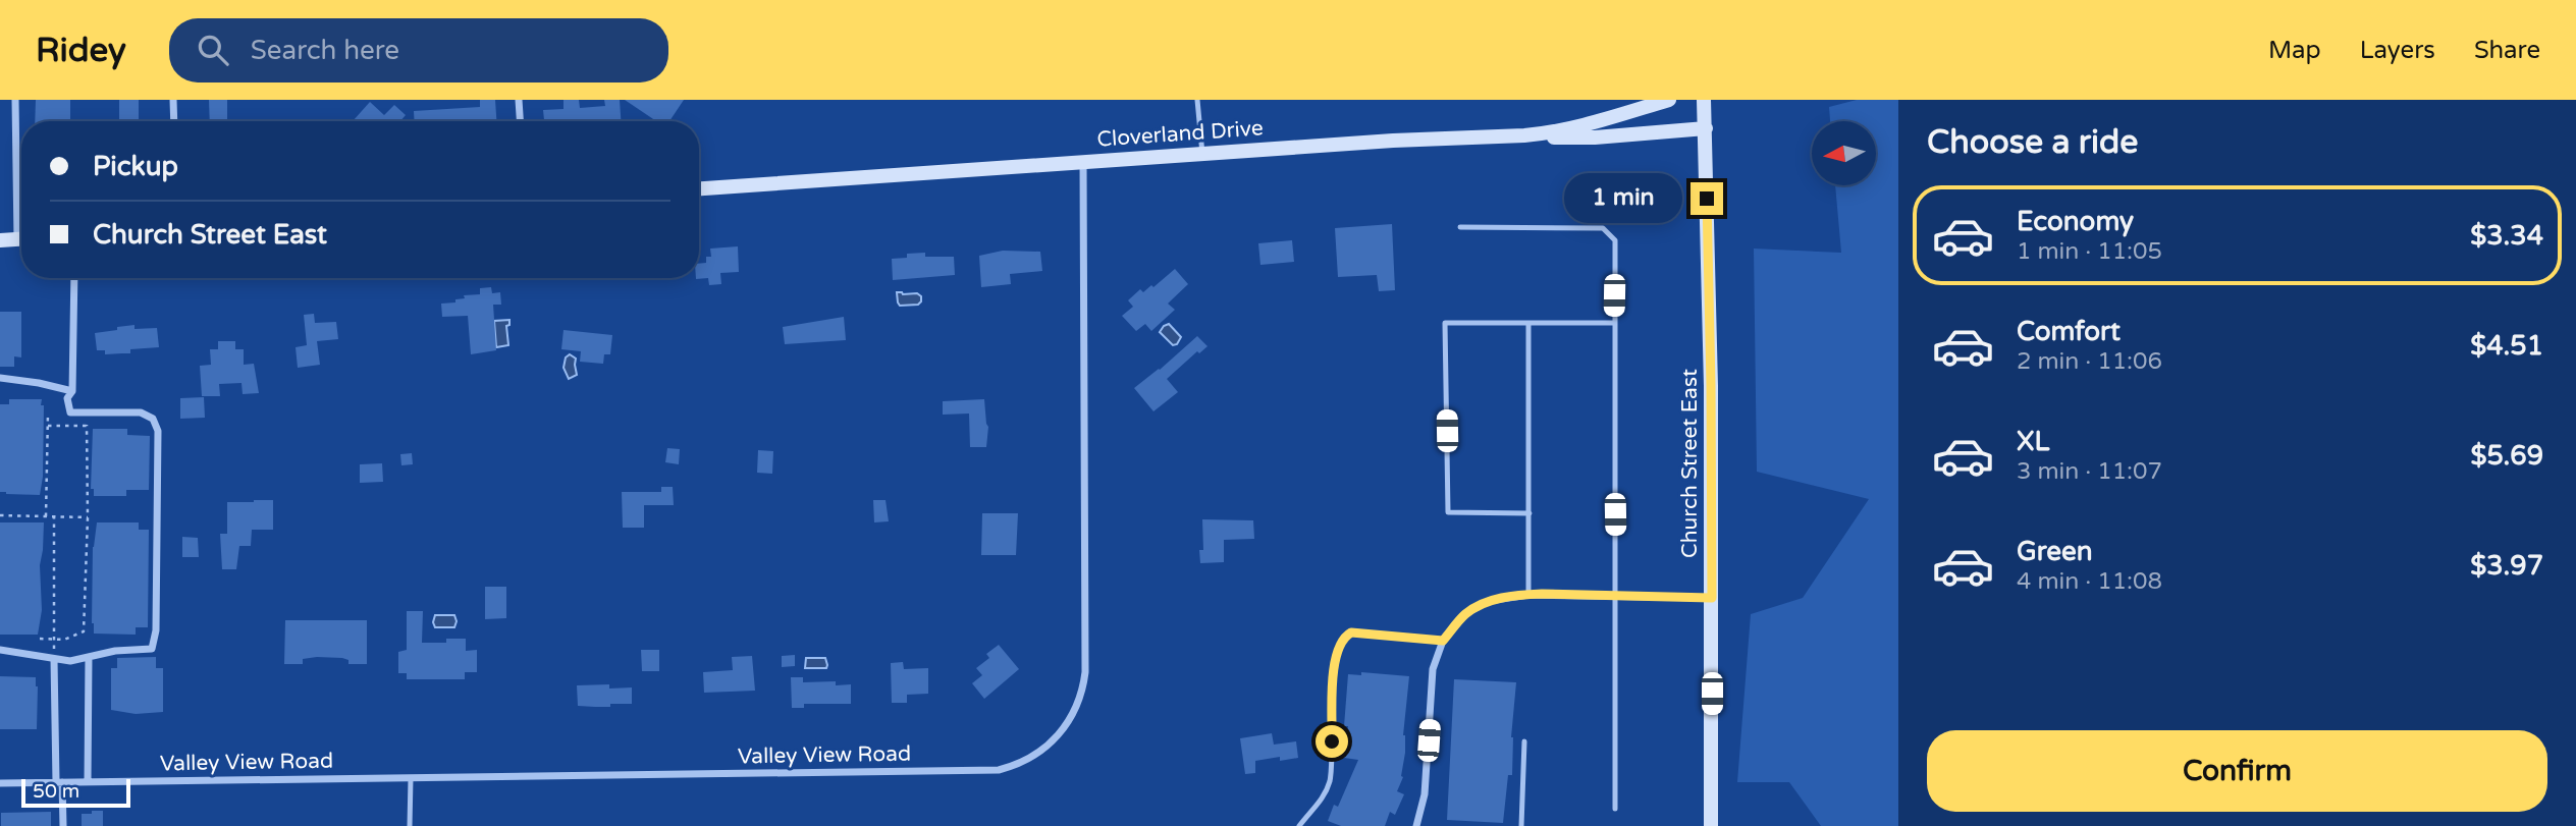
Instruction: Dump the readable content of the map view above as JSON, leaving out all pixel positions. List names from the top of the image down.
{
  "streets": {
    "street": ["Cloverland Drive", "Church Street East", "Valley View Road"]
  },
  "crossings": [
    ["Cloverland Drive", "Valley View Road"]
  ],
  "scale_bar": "50 m",
  "north": "left",
  "page": {
    "header": "Ridey",
    "search": "Search here",
    "nav": ["Map", "Layers", "Share"],
    "heading": "Choose a ride",
    "banner": ["Pickup", "Church Street East"],
    "bubble": "1 min",
    "list": [
      {
        "name": "Economy",
        "note": "1 min · 11:05",
        "value": "$3.34"
      },
      {
        "name": "Comfort",
        "note": "2 min · 11:06",
        "value": "$4.51"
      },
      {
        "name": "XL",
        "note": "3 min · 11:07",
        "value": "$5.69"
      },
      {
        "name": "Green",
        "note": "4 min · 11:08",
        "value": "$3.97"
      }
    ],
    "buttons": "Confirm",
    "scale": "50 m"
  }
}
